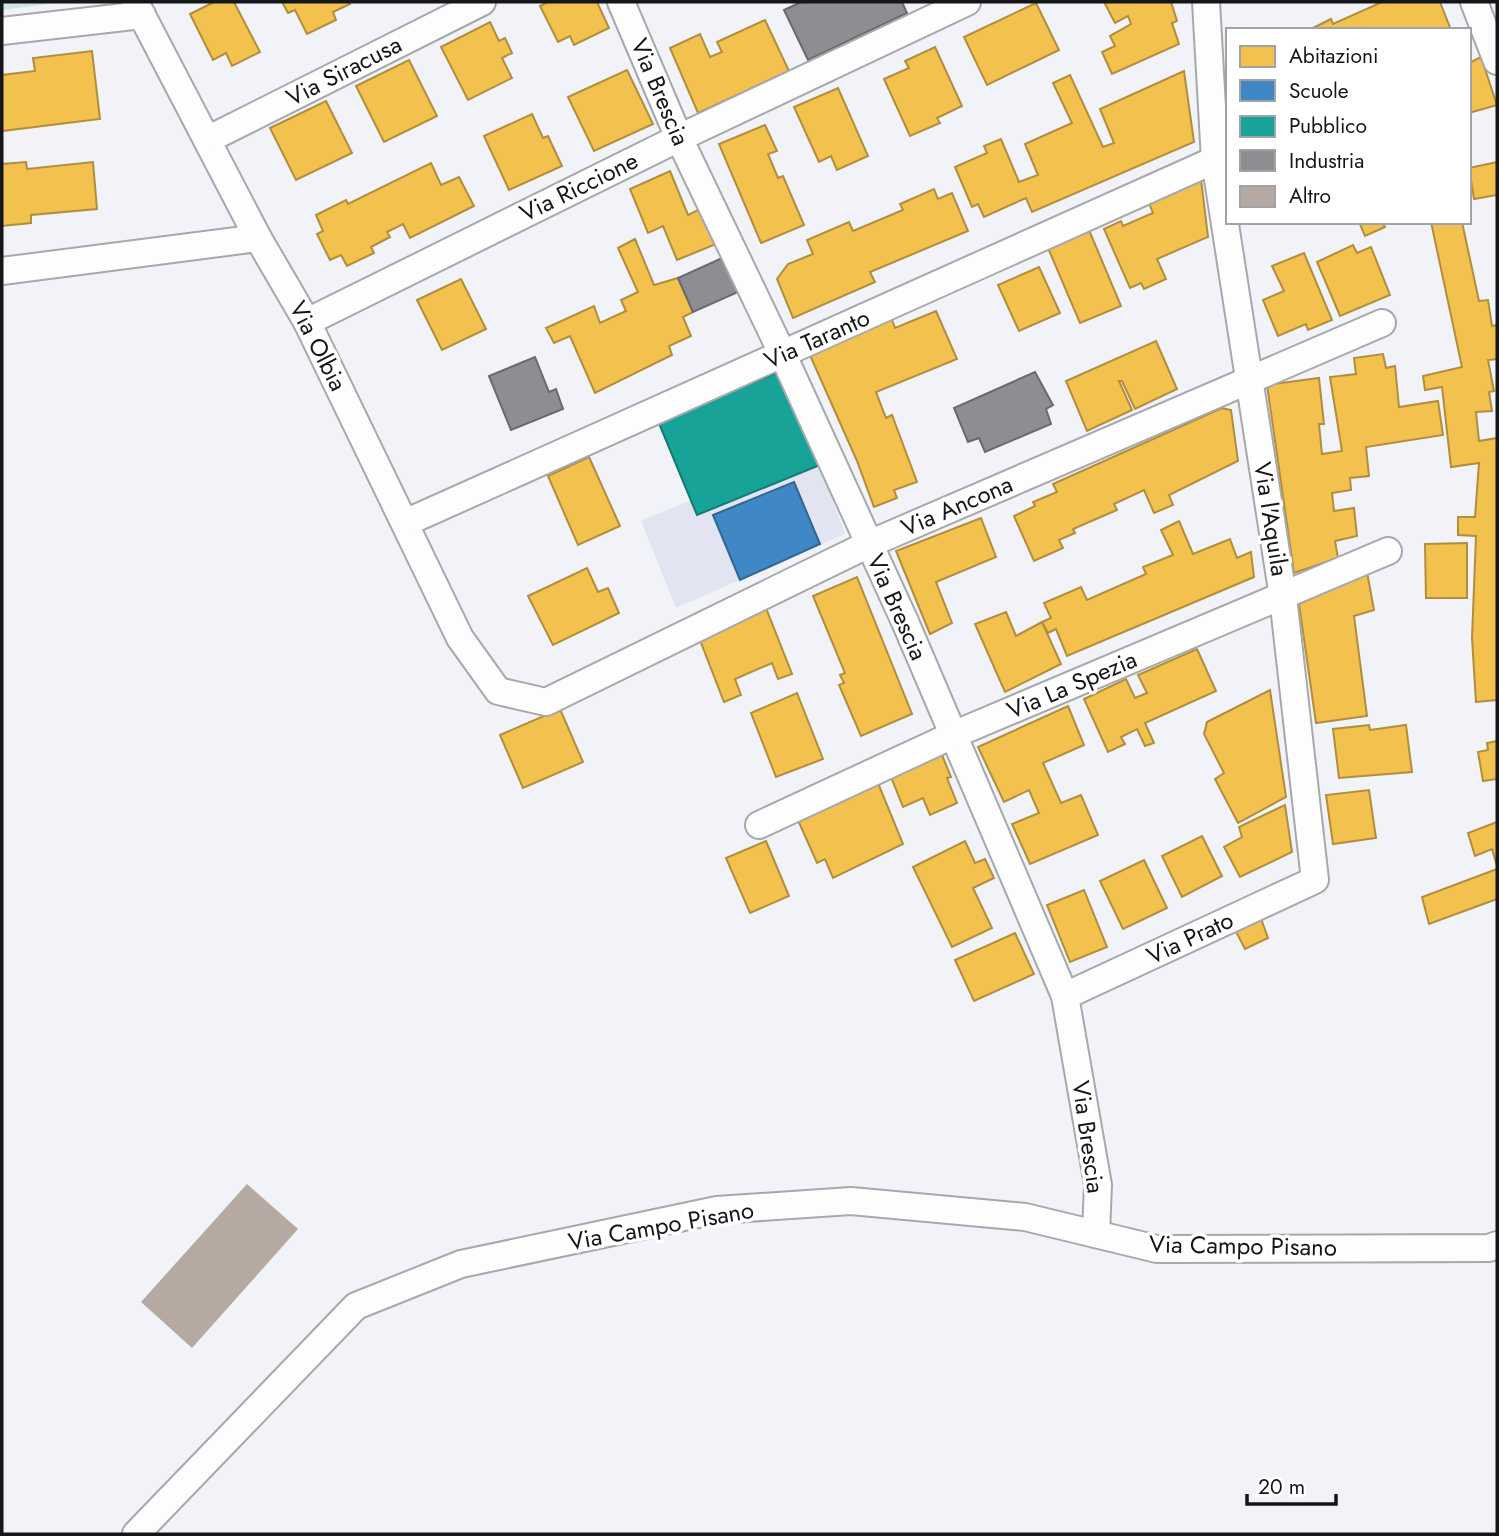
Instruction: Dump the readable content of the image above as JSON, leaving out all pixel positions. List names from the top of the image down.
{
  "streets": {
    "street": [
      "Via Siracusa",
      "Via Brescia",
      "Via Riccione",
      "Via Taranto",
      "Via Olbia",
      "Via Ancona",
      "Via l'Aquila",
      "Via La Spezia",
      "Via Prato",
      "Via Campo Pisano"
    ]
  },
  "crossings": [
    ["Via Siracusa", "Via Olbia"],
    ["Via Brescia", "Via Riccione"],
    ["Via Brescia", "Via Taranto"],
    ["Via Brescia", "Via Ancona"],
    ["Via Brescia", "Via La Spezia"],
    ["Via Brescia", "Via Prato"],
    ["Via Brescia", "Via Campo Pisano"],
    ["Via Riccione", "Via Olbia"],
    ["Via Taranto", "Via Olbia"],
    ["Via Taranto", "Via l'Aquila"],
    ["Via Olbia", "Via Ancona"],
    ["Via Ancona", "Via l'Aquila"],
    ["Via l'Aquila", "Via La Spezia"],
    ["Via l'Aquila", "Via Prato"]
  ],
  "legend": [
    "Abitazioni",
    "Scuole",
    "Pubblico",
    "Industria",
    "Altro"
  ],
  "scale_bar": "20 m"
}
